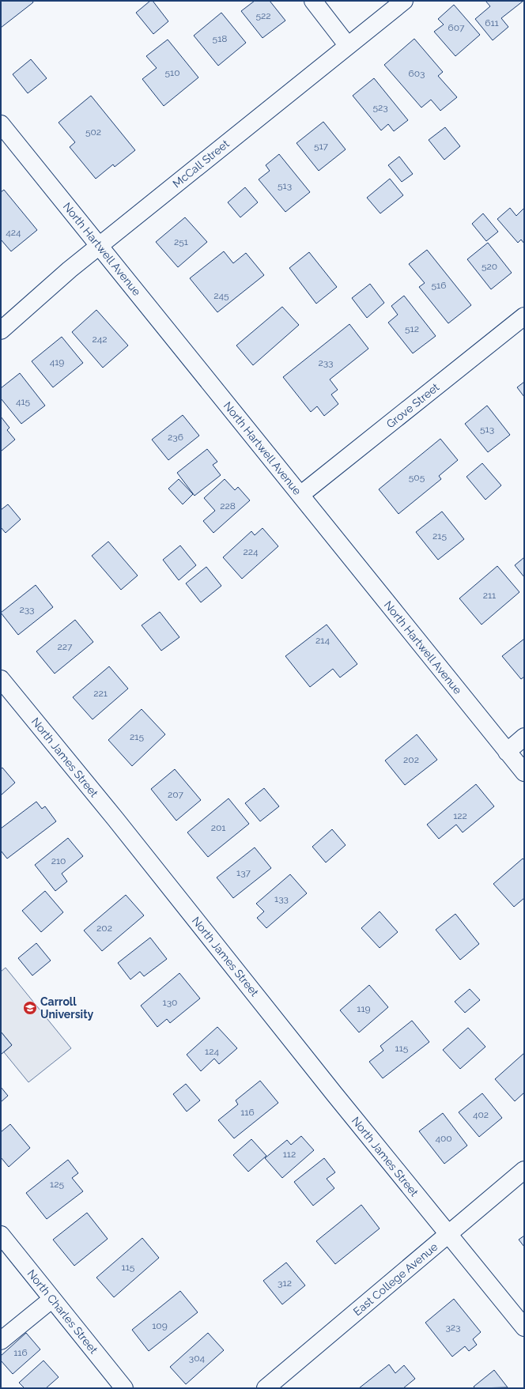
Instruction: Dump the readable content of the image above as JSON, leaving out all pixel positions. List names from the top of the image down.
{
  "streets": {
    "street": [
      "McCall Street",
      "North Hartwell Avenue",
      "Grove Street",
      "North James Street",
      "East College Avenue",
      "North Charles Street"
    ]
  },
  "crossings": [
    ["McCall Street", "North Hartwell Avenue"],
    ["North Hartwell Avenue", "Grove Street"],
    ["North James Street", "East College Avenue"]
  ],
  "places": {
    "school or university": ["Carroll University"]
  },
  "house_numbers": [
    "522",
    "611",
    "607",
    "518",
    "510",
    "603",
    "523",
    "502",
    "517",
    "513",
    "424",
    "251",
    "520",
    "516",
    "245",
    "512",
    "242",
    "419",
    "233",
    "415",
    "513",
    "236",
    "505",
    "228",
    "215",
    "224",
    "211",
    "233",
    "214",
    "227",
    "221",
    "215",
    "202",
    "207",
    "122",
    "201",
    "210",
    "137",
    "133",
    "202",
    "130",
    "119",
    "115",
    "124",
    "116",
    "402",
    "400",
    "112",
    "125",
    "115",
    "312",
    "109",
    "323",
    "116",
    "304"
  ]
}
